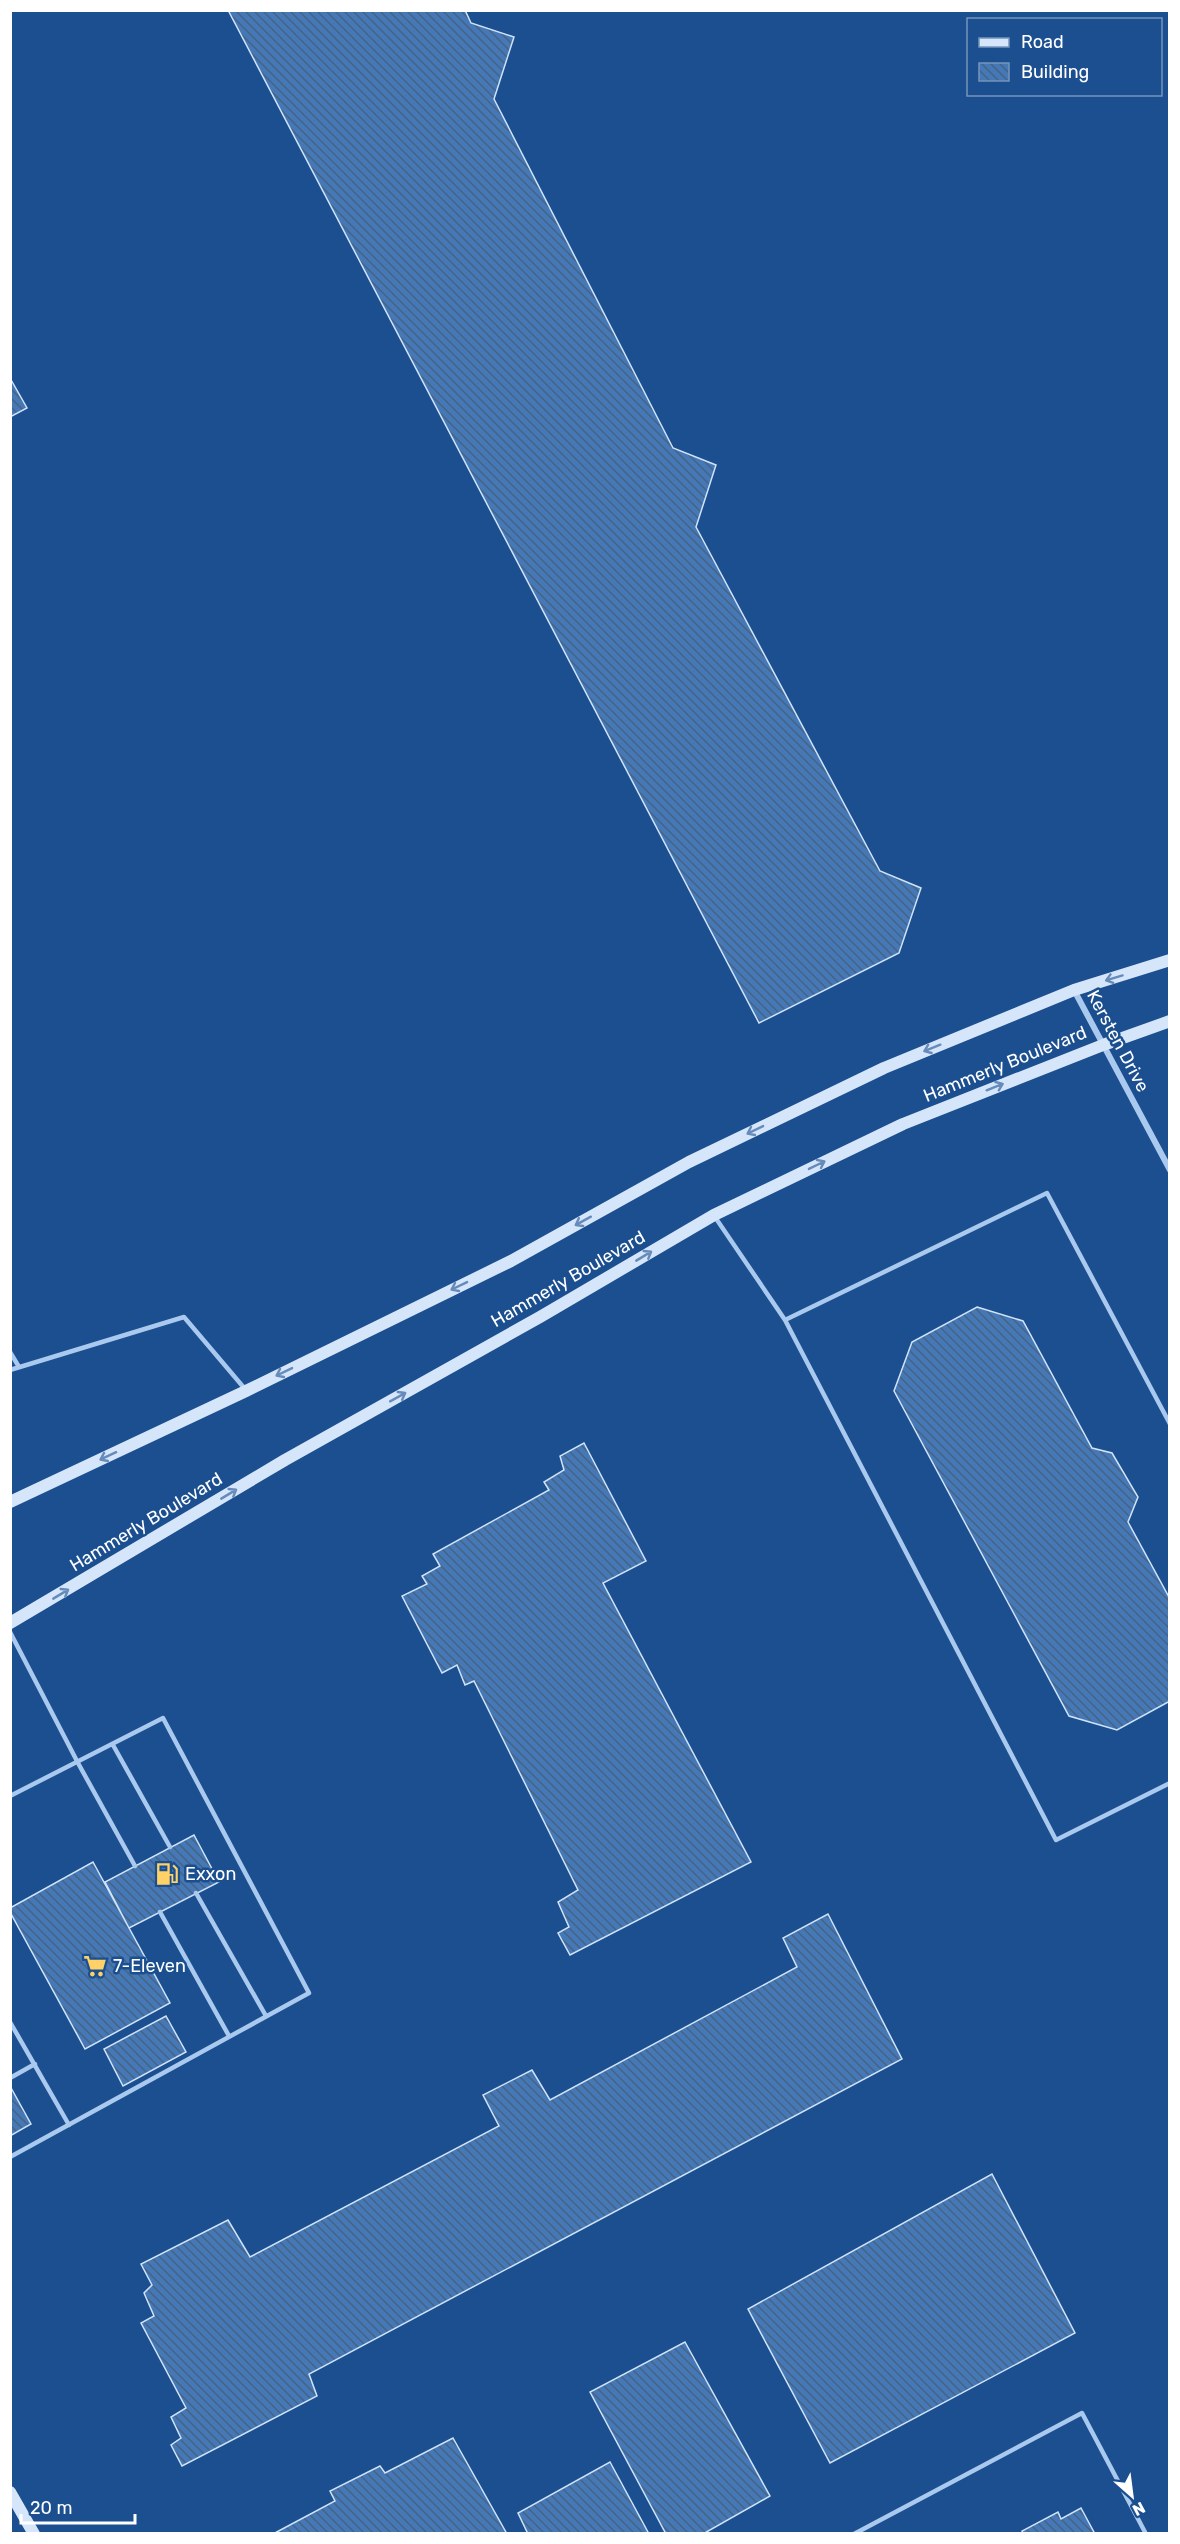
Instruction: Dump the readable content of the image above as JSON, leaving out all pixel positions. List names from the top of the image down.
{
  "streets": {
    "main road": ["Hammerly Boulevard"],
    "street": ["Kersten Drive"]
  },
  "crossings": [
    ["Kersten Drive", "Hammerly Boulevard"]
  ],
  "places": {
    "fuel station": ["Exxon"],
    "supermarket": ["7-Eleven"]
  },
  "legend": ["Road", "Building"],
  "scale_bar": "20 m",
  "north": "bottom right"
}
